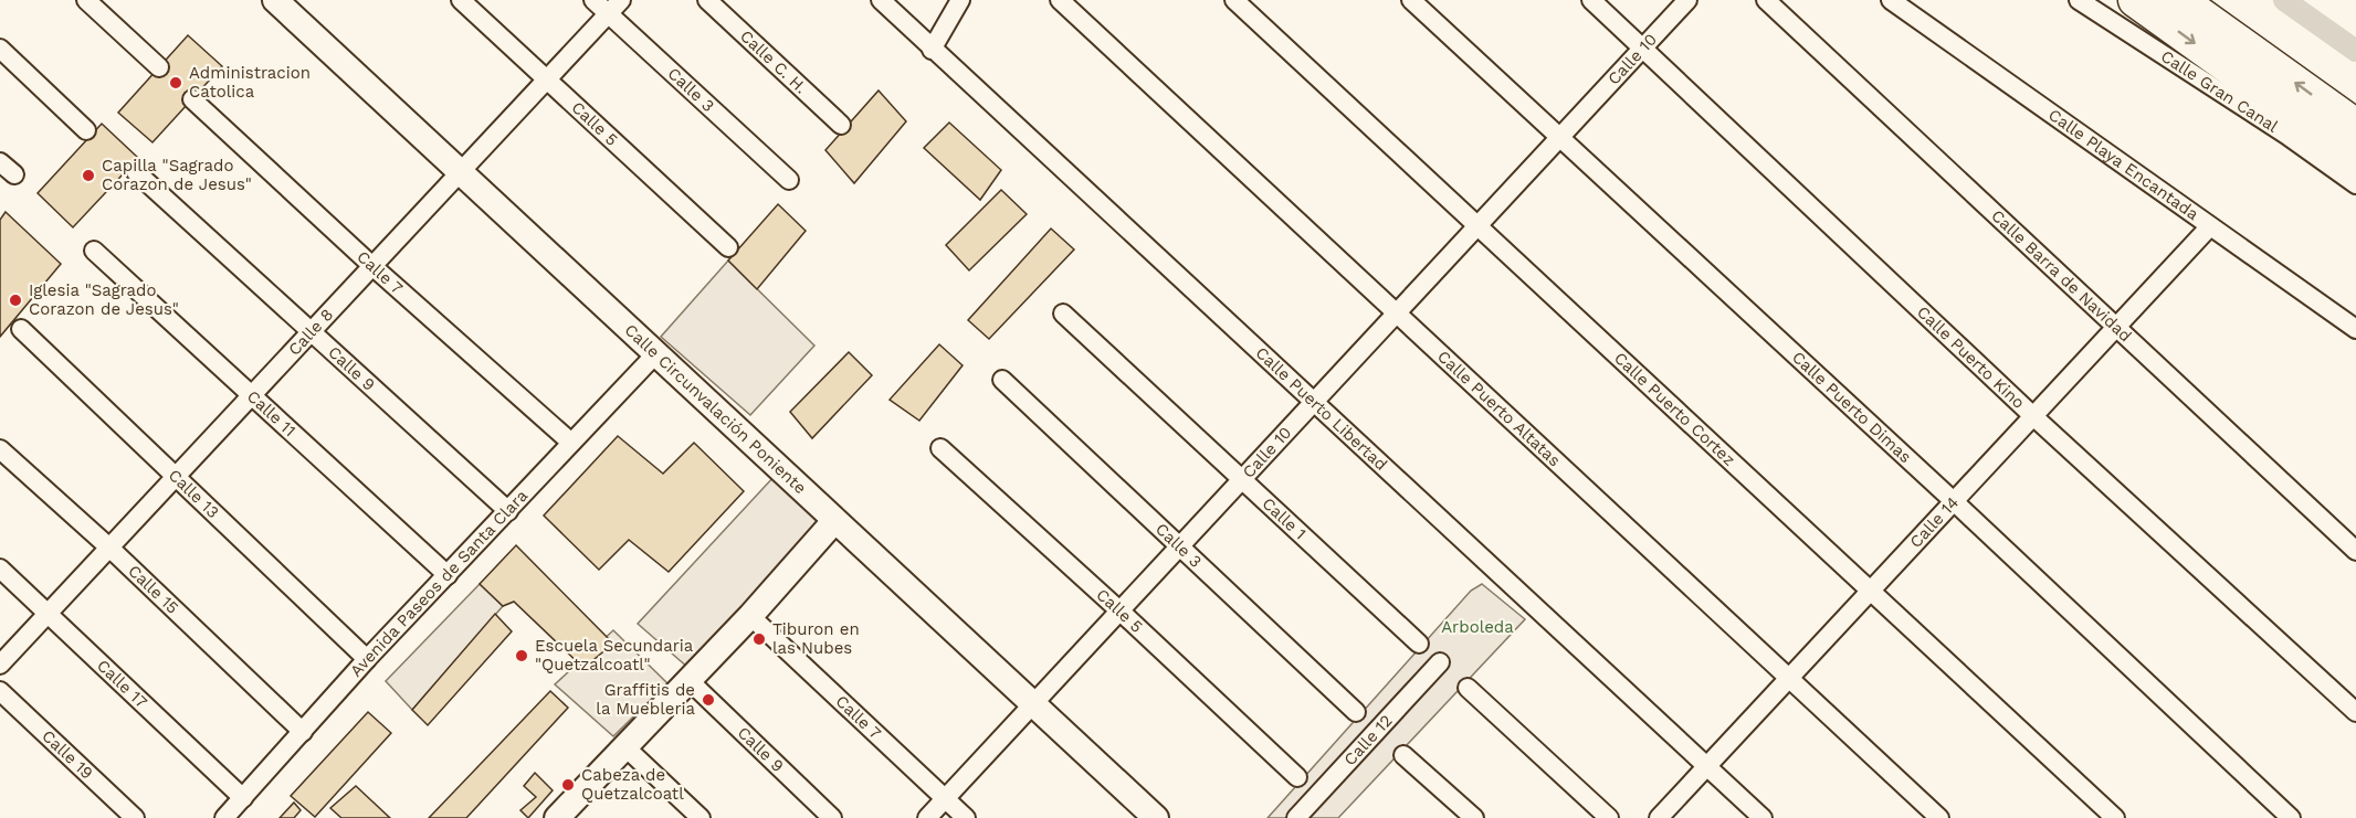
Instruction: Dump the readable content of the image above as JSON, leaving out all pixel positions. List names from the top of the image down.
{
  "streets": {
    "street": [
      "Calle 10",
      "Calle C. H.",
      "Calle 3",
      "Calle Gran Canal",
      "Calle 5",
      "Calle Playa Encantada",
      "Calle 7",
      "Calle Barra de Navidad",
      "Calle 8",
      "Calle Puerto Kino",
      "Calle 9",
      "Calle Puerto Dimas",
      "Calle Puerto Altatas",
      "Calle Circunvalación Poniente",
      "Calle Puerto Libertad",
      "Calle Puerto Cortez",
      "Calle 11",
      "Calle 13",
      "Calle 1",
      "Calle 14",
      "Avenida Paseos de Santa Clara",
      "Calle 15",
      "Calle 17",
      "Calle 12",
      "Calle 19"
    ]
  },
  "crossings": [
    ["Calle 10", "Calle 3"],
    ["Calle 10", "Calle 5"],
    ["Calle 10", "Calle 7"],
    ["Calle 10", "Calle Puerto Kino"],
    ["Calle 10", "Calle Puerto Dimas"],
    ["Calle 10", "Calle Puerto Altatas"],
    ["Calle 10", "Calle Circunvalación Poniente"],
    ["Calle 10", "Calle Puerto Libertad"],
    ["Calle 10", "Calle Puerto Cortez"],
    ["Calle 10", "Calle 1"],
    ["Calle 3", "Calle 8"],
    ["Calle 5", "Calle 8"],
    ["Calle Playa Encantada", "Calle 14"],
    ["Calle 7", "Calle 8"],
    ["Calle 7", "Avenida Paseos de Santa Clara"],
    ["Calle Barra de Navidad", "Calle 14"],
    ["Calle 8", "Calle 9"],
    ["Calle 8", "Calle Circunvalación Poniente"],
    ["Calle 8", "Calle 11"],
    ["Calle 8", "Calle 13"],
    ["Calle 8", "Calle 15"],
    ["Calle 8", "Calle 17"],
    ["Calle Puerto Kino", "Calle 14"],
    ["Calle 9", "Avenida Paseos de Santa Clara"],
    ["Calle Puerto Dimas", "Calle 14"],
    ["Calle Puerto Altatas", "Calle 14"],
    ["Calle Circunvalación Poniente", "Avenida Paseos de Santa Clara"],
    ["Calle Puerto Libertad", "Calle 14"],
    ["Calle Puerto Cortez", "Calle 14"],
    ["Calle 11", "Avenida Paseos de Santa Clara"],
    ["Calle 13", "Avenida Paseos de Santa Clara"],
    ["Avenida Paseos de Santa Clara", "Calle 15"],
    ["Avenida Paseos de Santa Clara", "Calle 17"]
  ],
  "parks": ["Arboleda"],
  "places": [
    "Administracion Catolica",
    "Capilla \"Sagrado Corazon de Jesus\"",
    "Iglesia \"Sagrado Corazon de Jesus\"",
    "Tiburon en las Nubes",
    "Escuela Secundaria \"Quetzalcoatl\"",
    "Graffitis de la Muebleria",
    "Cabeza de Quetzalcoatl"
  ]
}
